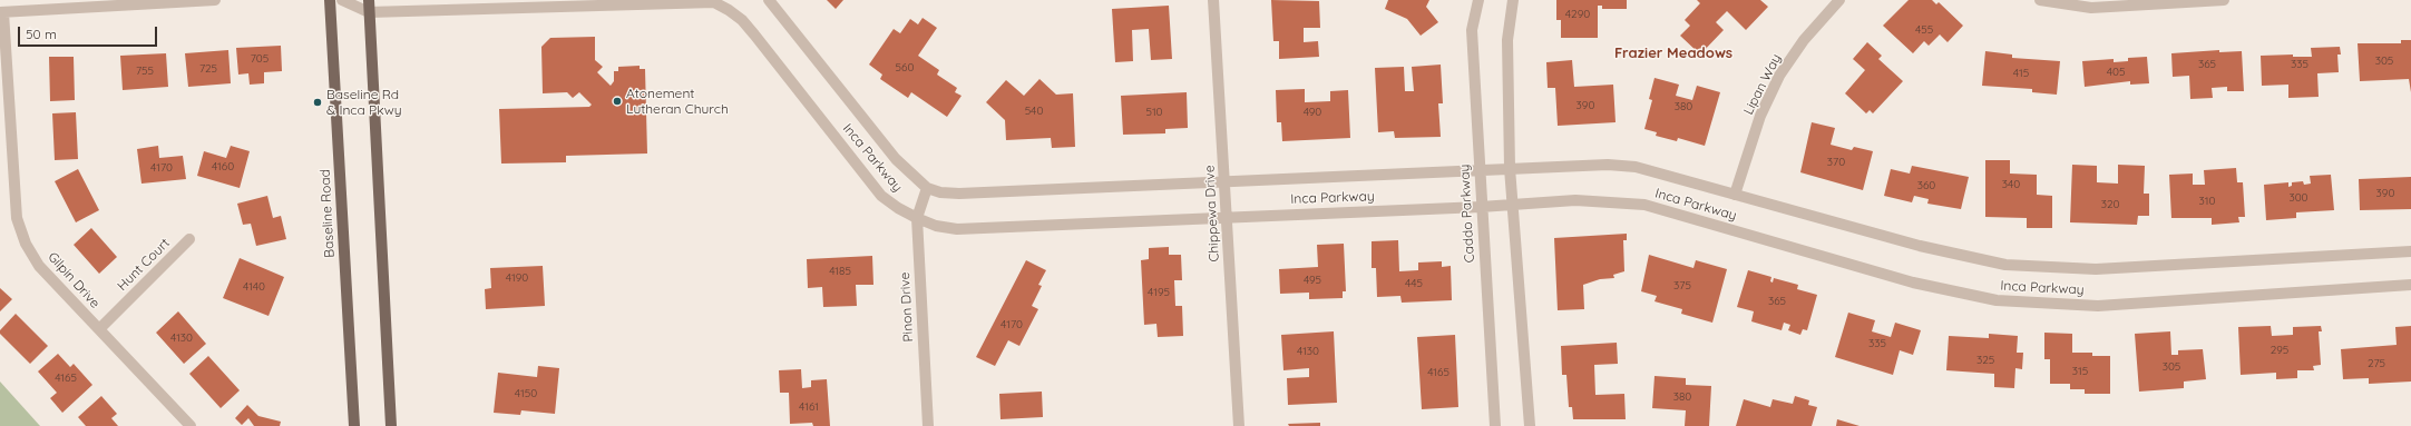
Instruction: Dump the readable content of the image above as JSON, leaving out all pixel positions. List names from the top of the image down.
{
  "streets": {
    "main road": ["Baseline Road"],
    "street": [
      "Lipan Way",
      "Inca Parkway",
      "Chippewa Drive",
      "Caddo Parkway",
      "Hunt Court",
      "Gilpin Drive",
      "Pinon Drive"
    ]
  },
  "crossings": [
    ["Lipan Way", "Inca Parkway"],
    ["Inca Parkway", "Chippewa Drive"],
    ["Inca Parkway", "Caddo Parkway"],
    ["Inca Parkway", "Pinon Drive"],
    ["Hunt Court", "Gilpin Drive"]
  ],
  "districts": ["Frazier Meadows"],
  "places": ["Atonement Lutheran Church", "Baseline Rd & Inca Pkwy"],
  "house_numbers": [
    "4290",
    "455",
    "705",
    "305",
    "365",
    "335",
    "560",
    "725",
    "755",
    "405",
    "415",
    "390",
    "380",
    "540",
    "510",
    "490",
    "370",
    "4160",
    "4170",
    "340",
    "360",
    "390",
    "300",
    "310",
    "320",
    "4185",
    "4190",
    "495",
    "445",
    "375",
    "4140",
    "4195",
    "365",
    "4170",
    "4130",
    "335",
    "295",
    "4130",
    "325",
    "275",
    "305",
    "315",
    "4165",
    "4165",
    "4150",
    "380",
    "4161"
  ],
  "scale_bar": "50 m"
}
